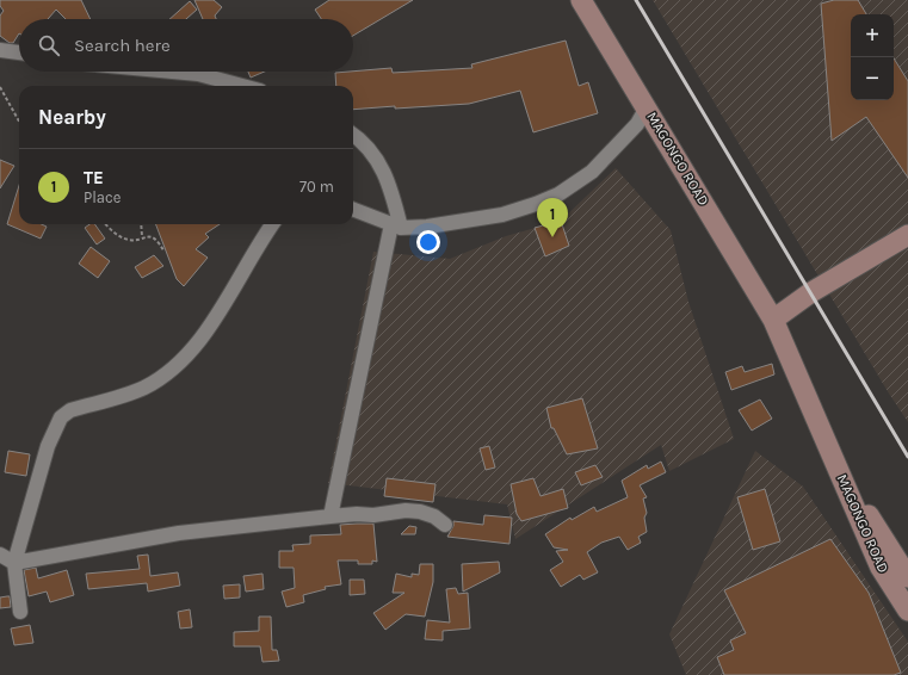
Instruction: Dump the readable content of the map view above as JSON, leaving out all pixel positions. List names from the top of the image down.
{
  "streets": {
    "main road": ["MAGONGO ROAD"]
  },
  "page": {
    "map_buttons": ["+", "−"],
    "search": "Search here",
    "heading": "Nearby",
    "list": [
      {
        "mark": "1",
        "name": "TE",
        "note": "Place",
        "value": "70 m"
      }
    ],
    "pins": "1"
  }
}
